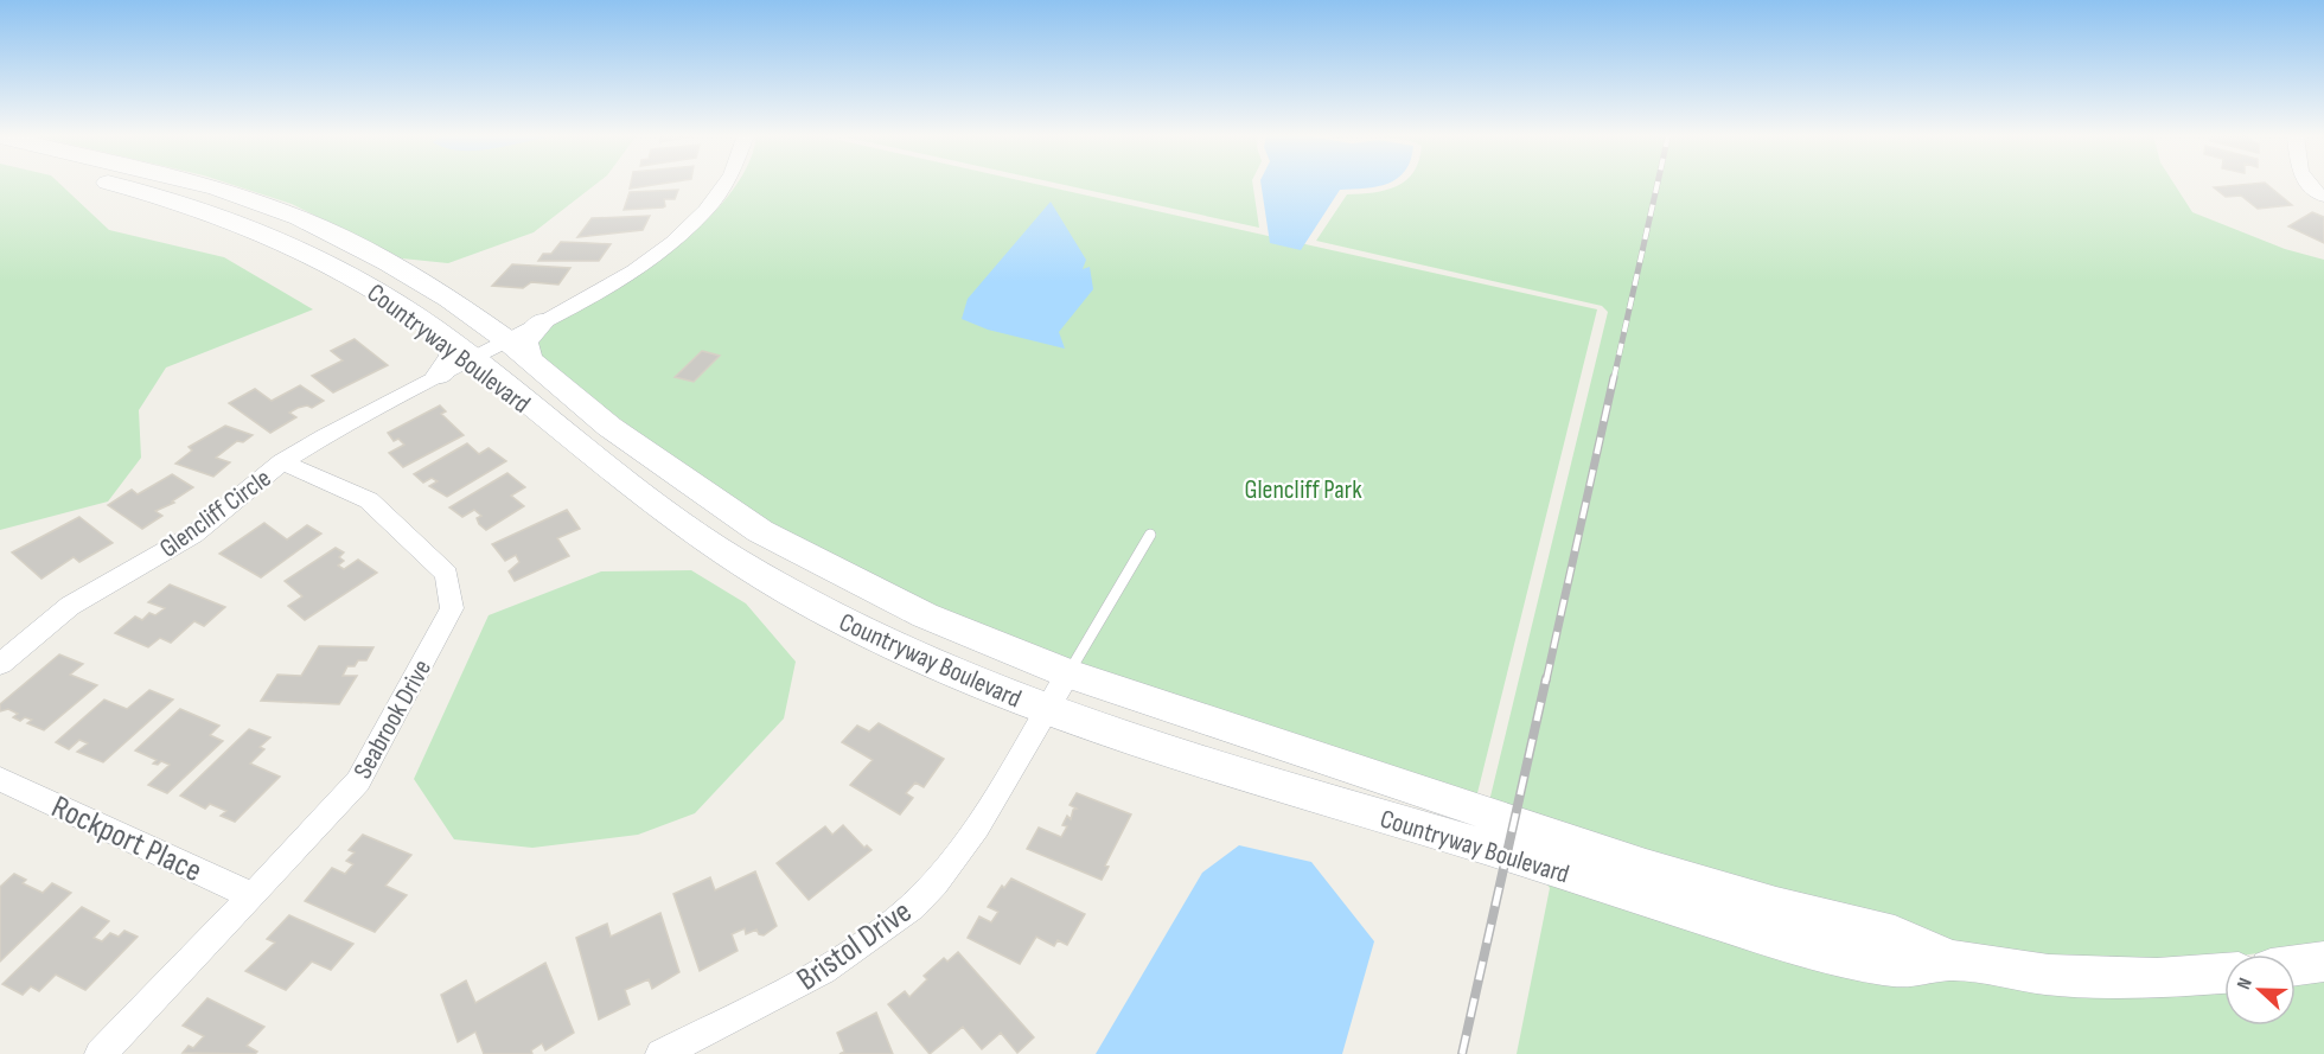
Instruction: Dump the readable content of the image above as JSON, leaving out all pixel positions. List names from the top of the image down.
{
  "streets": {
    "street": [
      "Countryway Boulevard",
      "Glencliff Circle",
      "Seabrook Drive",
      "Rockport Place",
      "Bristol Drive"
    ]
  },
  "crossings": [
    ["Countryway Boulevard", "Glencliff Circle"],
    ["Countryway Boulevard", "Bristol Drive"],
    ["Glencliff Circle", "Seabrook Drive"],
    ["Seabrook Drive", "Rockport Place"]
  ],
  "parks": ["Glencliff Park"],
  "north": "left"
}
